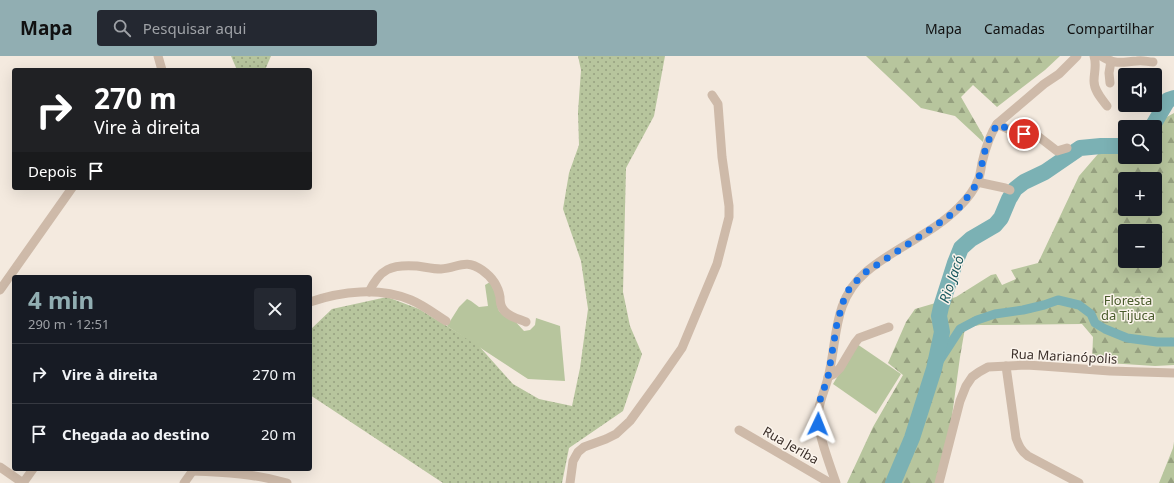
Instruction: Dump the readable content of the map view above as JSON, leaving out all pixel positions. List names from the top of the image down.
{
  "streets": {
    "street": ["Rua Marianópolis", "Rua Jeriba"]
  },
  "water": ["Rio Jacó"],
  "parks": ["Floresta da Tijuca"],
  "page": {
    "header": "Mapa",
    "search": "Pesquisar aqui",
    "nav": ["Mapa", "Camadas", "Compartilhar"],
    "map_buttons": ["+", "−"],
    "turn": ["270 m", "Vire à direita"],
    "then": "Depois",
    "heading": ["4 min", "290 m · 12:51"],
    "list": [
      {
        "name": "Vire à direita",
        "value": "270 m"
      },
      {
        "name": "Chegada ao destino",
        "value": "20 m"
      }
    ]
  }
}
